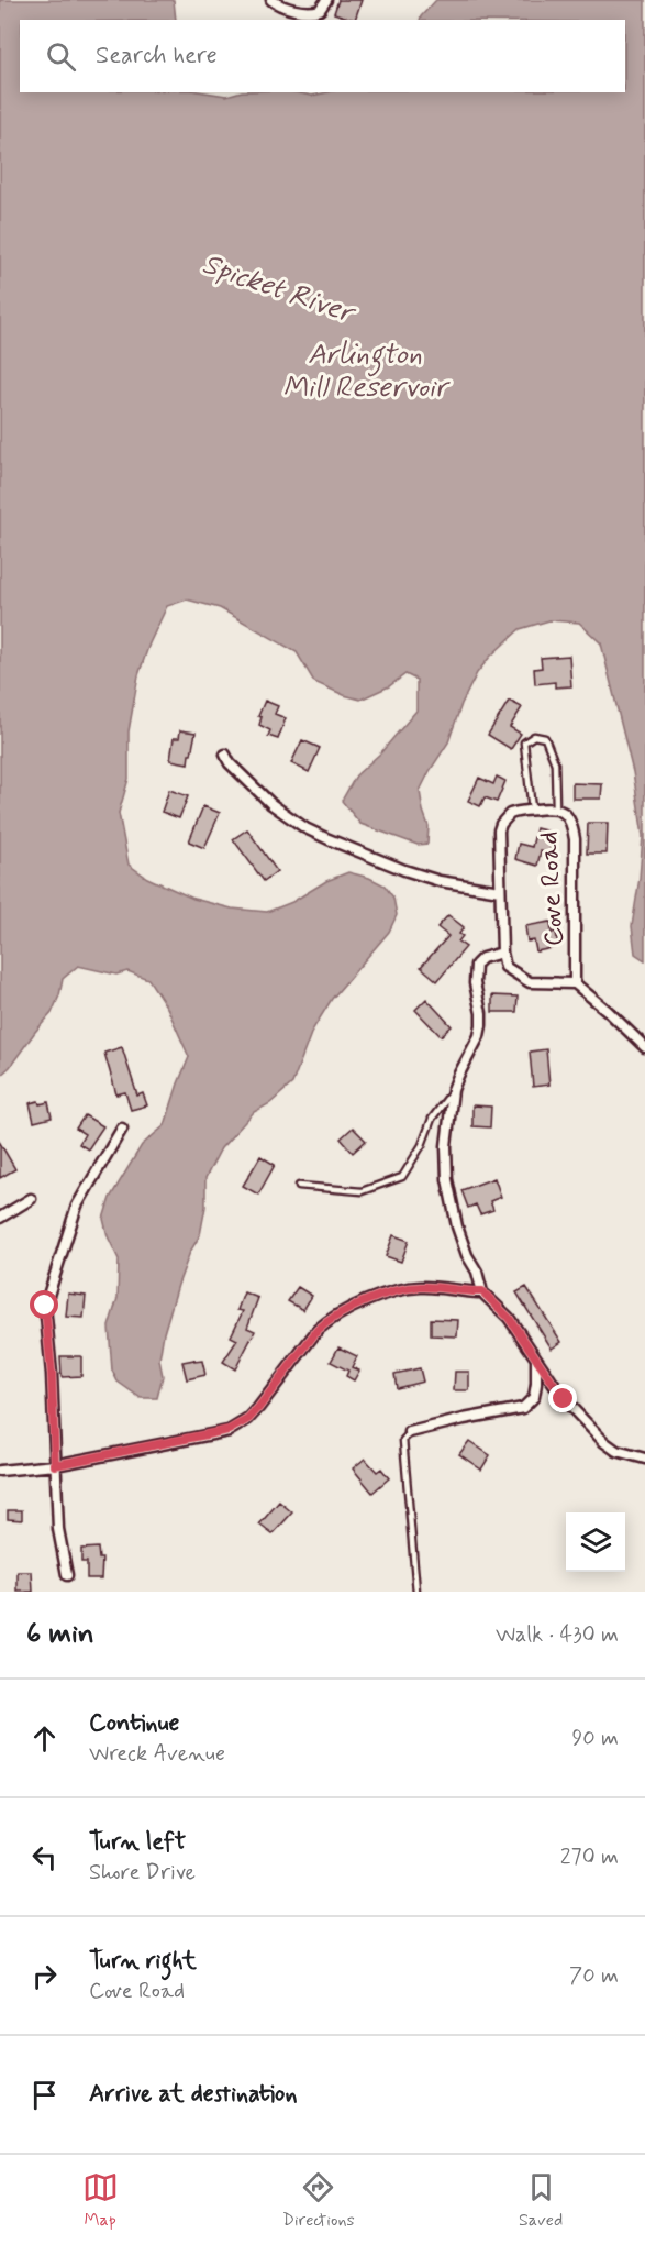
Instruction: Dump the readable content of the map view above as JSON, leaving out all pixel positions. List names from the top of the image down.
{
  "streets": {
    "street": ["Cove Road"]
  },
  "water": ["Spicket River", "Arlington Mill Reservoir"],
  "page": {
    "search": "Search here",
    "heading": ["6 min", "Walk · 430 m"],
    "list": [
      ["Continue", "Wreck Avenue", "90 m"],
      ["Turn left", "Shore Drive", "270 m"],
      ["Turn right", "Cove Road", "70 m"],
      "Arrive at destination"
    ],
    "nav": ["Map", "Directions", "Saved"]
  }
}
